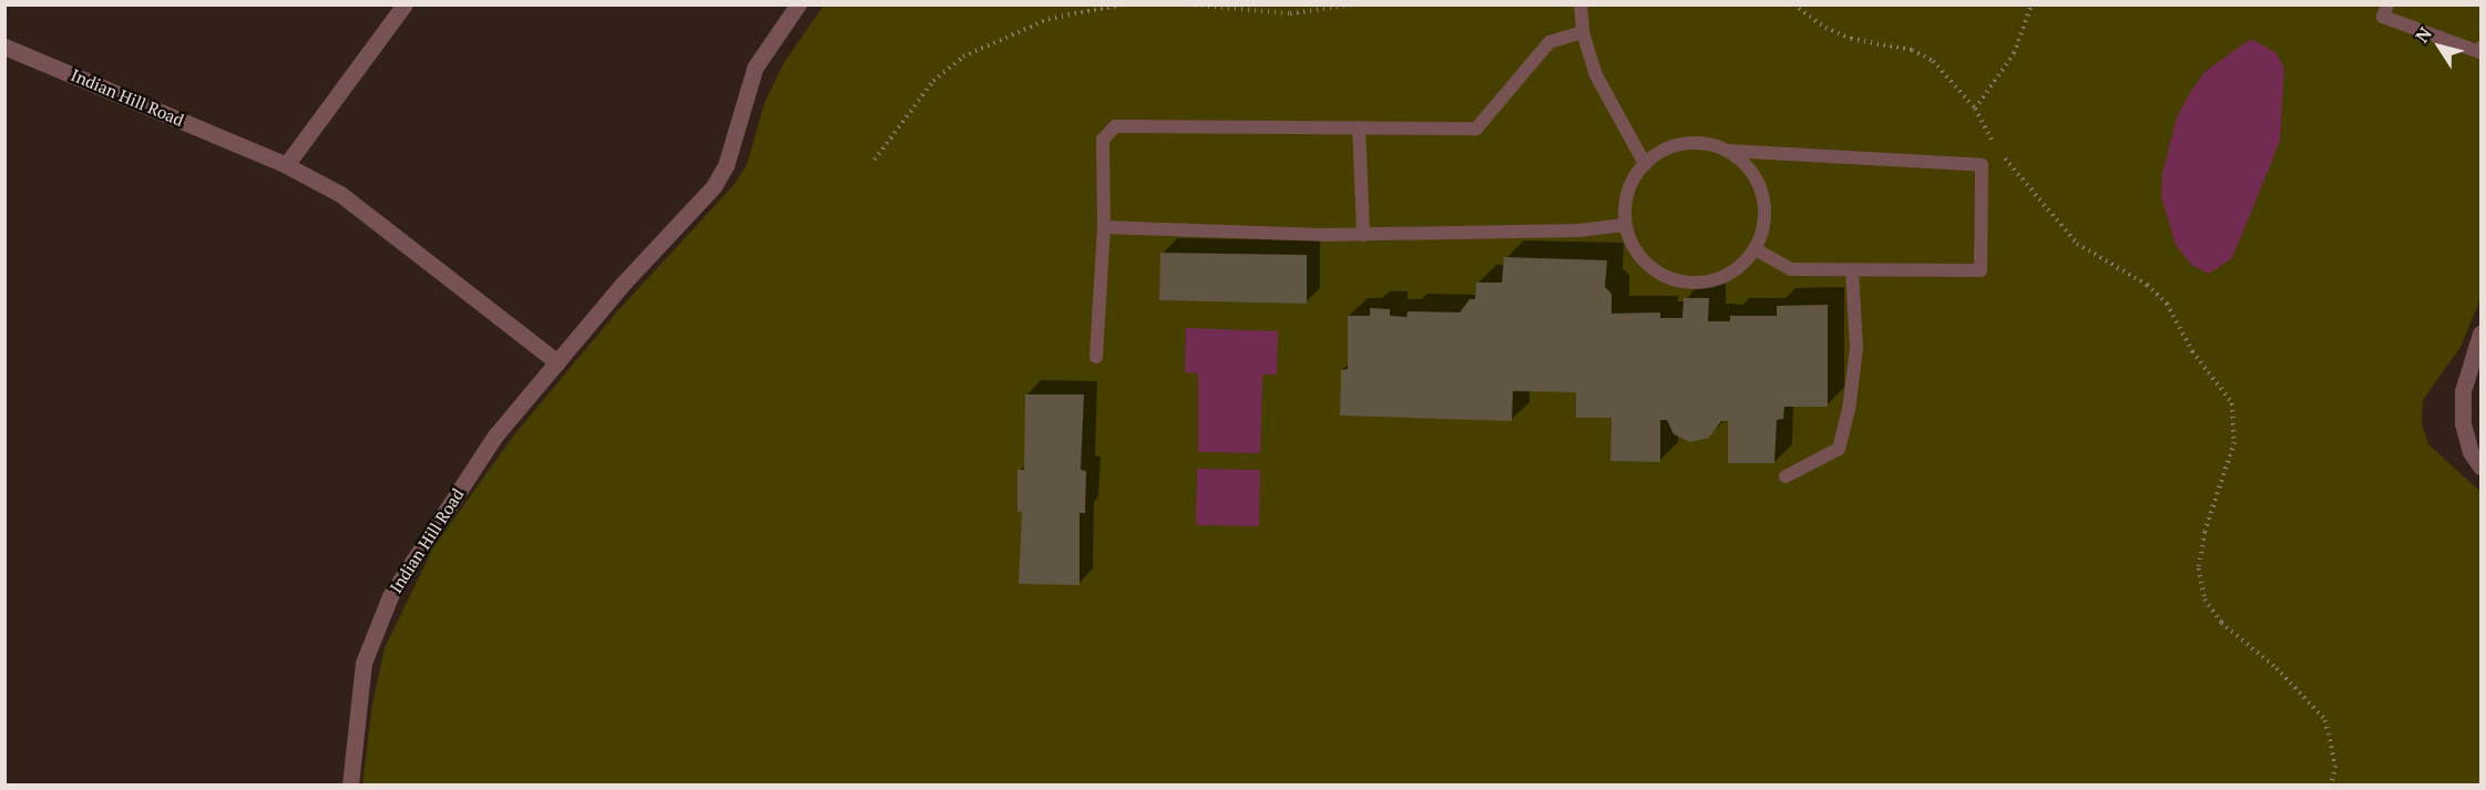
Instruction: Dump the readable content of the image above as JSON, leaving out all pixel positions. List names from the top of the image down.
{
  "streets": {
    "street": ["Indian Hill Road"]
  },
  "north": "top left"
}
